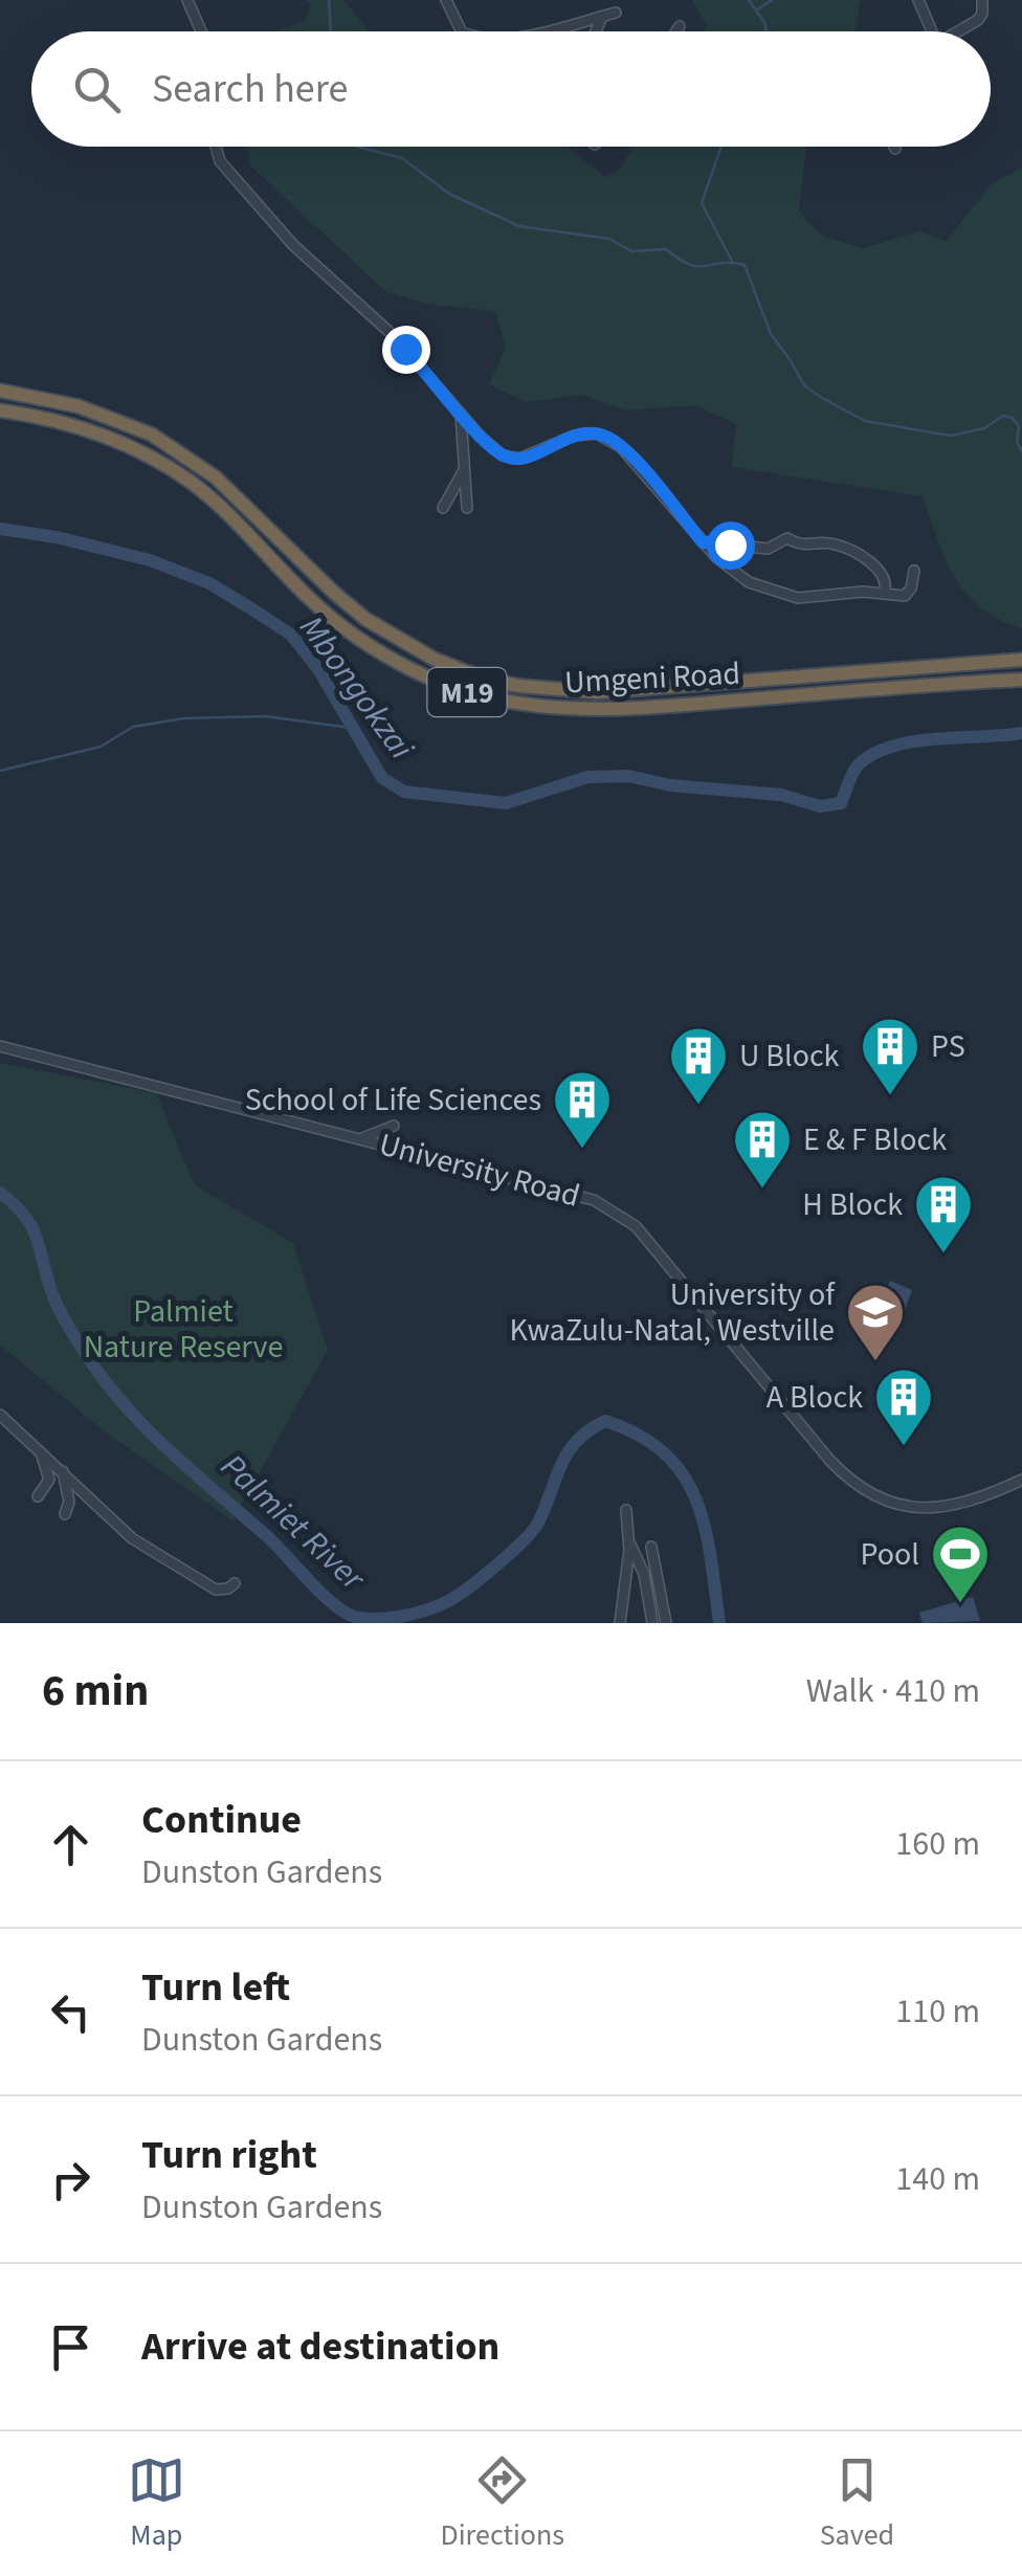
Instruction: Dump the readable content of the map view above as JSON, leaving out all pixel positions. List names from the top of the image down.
{
  "streets": {
    "highway": ["Umgeni Road", "M19"],
    "street": ["University Road"]
  },
  "water": ["Mbongokzai", "Palmiet River"],
  "parks": ["Palmiet Nature Reserve"],
  "places": {
    "building": [
      "PS",
      "U Block",
      "School of Life Sciences",
      "E & F Block",
      "H Block",
      "A Block"
    ],
    "school or university": ["University of KwaZulu-Natal, Westville"],
    "sports": ["Pool"]
  },
  "page": {
    "search": "Search here",
    "heading": ["6 min", "Walk · 410 m"],
    "list": [
      ["Continue", "Dunston Gardens", "160 m"],
      ["Turn left", "Dunston Gardens", "110 m"],
      ["Turn right", "Dunston Gardens", "140 m"],
      "Arrive at destination"
    ],
    "nav": ["Map", "Directions", "Saved"]
  }
}
